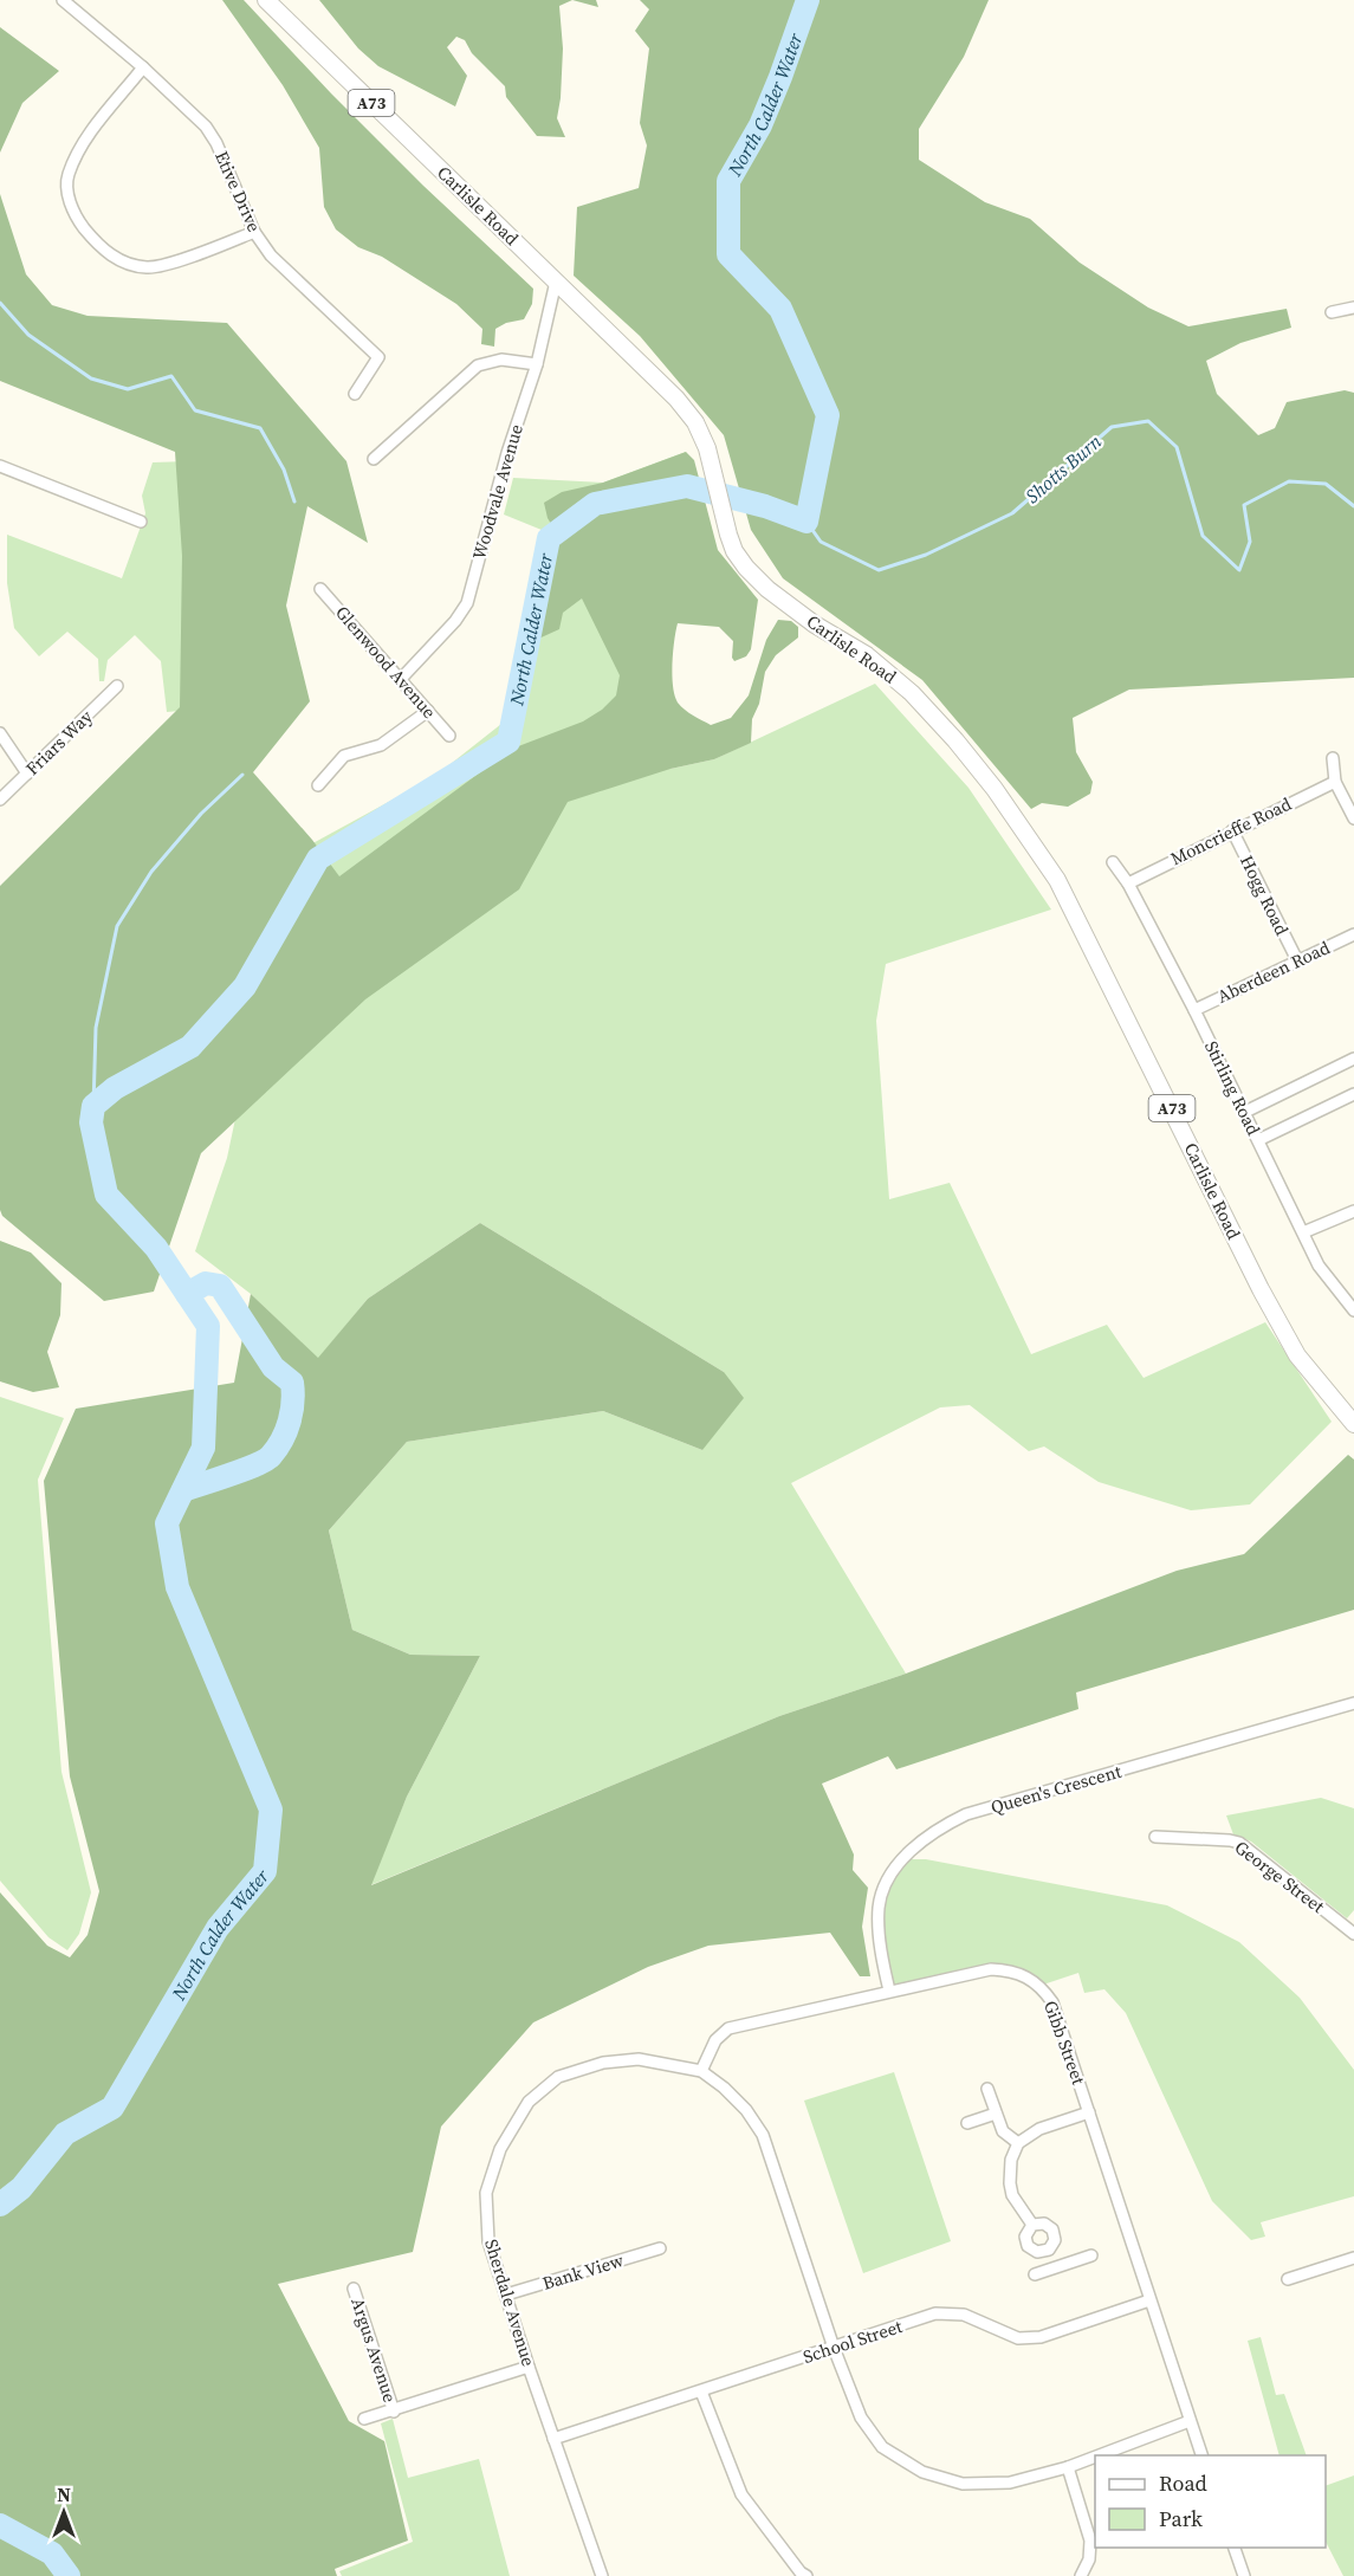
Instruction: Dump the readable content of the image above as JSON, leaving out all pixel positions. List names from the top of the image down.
{
  "streets": {
    "main road": ["A73", "Carlisle Road"],
    "street": [
      "Etive Drive",
      "Woodvale Avenue",
      "Glenwood Avenue",
      "Friars Way",
      "Moncrieffe Road",
      "Hogg Road",
      "Aberdeen Road",
      "Stirling Road",
      "Queen's Crescent",
      "George Street",
      "Gibb Street",
      "Bank View",
      "Sherdale Avenue",
      "School Street",
      "Argus Avenue"
    ]
  },
  "crossings": [
    ["Carlisle Road", "Woodvale Avenue"],
    ["Woodvale Avenue", "Glenwood Avenue"],
    ["Moncrieffe Road", "Hogg Road"],
    ["Moncrieffe Road", "Stirling Road"],
    ["Hogg Road", "Aberdeen Road"],
    ["Aberdeen Road", "Stirling Road"],
    ["Queen's Crescent", "Gibb Street"],
    ["Gibb Street", "Sherdale Avenue"],
    ["Gibb Street", "School Street"],
    ["Bank View", "Sherdale Avenue"],
    ["Sherdale Avenue", "School Street"]
  ],
  "water": ["North Calder Water", "Shotts Burn"],
  "legend": ["Road", "Park"],
  "north": "top"
}
